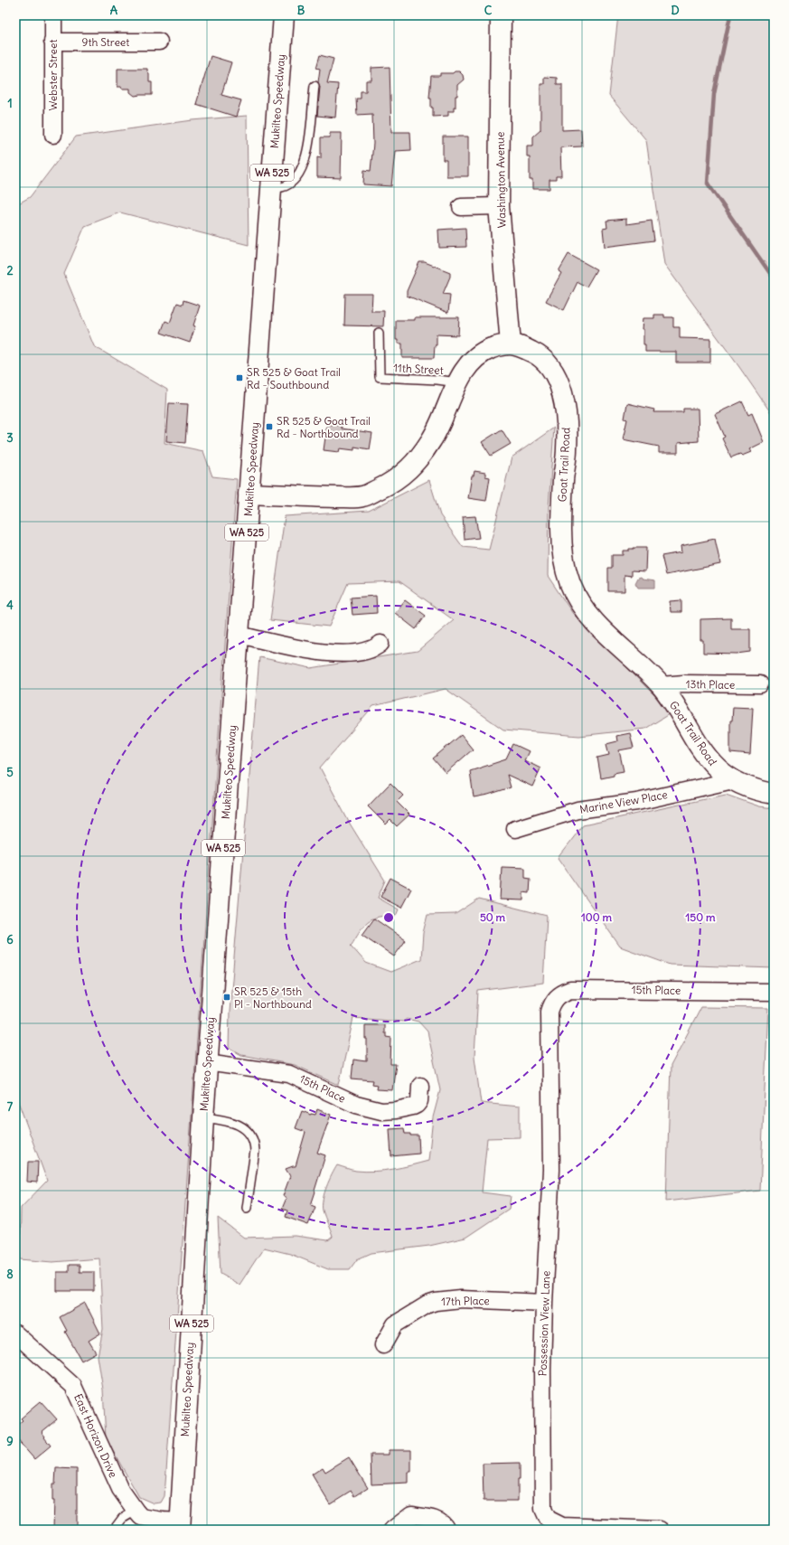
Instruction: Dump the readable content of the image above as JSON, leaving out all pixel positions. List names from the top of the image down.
{
  "streets": {
    "main road": [
      "Mukilteo Speedway",
      "WA 525",
      "Washington Avenue",
      "Goat Trail Road"
    ],
    "street": [
      "9th Street",
      "Webster Street",
      "13th Place",
      "Marine View Place",
      "15th Place",
      "17th Place",
      "Possession View Lane",
      "East Horizon Drive"
    ],
    "lane": ["11th Street"]
  },
  "crossings": [
    ["9th Street", "Webster Street"],
    ["Mukilteo Speedway", "15th Place"],
    ["Mukilteo Speedway", "East Horizon Drive"],
    ["Washington Avenue", "Goat Trail Road"],
    ["Goat Trail Road", "13th Place"],
    ["Goat Trail Road", "Marine View Place"],
    ["15th Place", "Possession View Lane"],
    ["17th Place", "Possession View Lane"]
  ],
  "places": {
    "transit": ["SR 525 & Goat Trail Rd - Southbound", "SR 525 & Goat Trail Rd - Northbound", "SR 525 & 15th Pl - Northbound"]
  },
  "grid": {
    "columns": [
      "A",
      "B",
      "C",
      "D"
    ],
    "rows": [
      "1",
      "2",
      "3",
      "4",
      "5",
      "6",
      "7",
      "8",
      "9"
    ]
  },
  "rings": ["50 m", "100 m", "150 m"]
}
